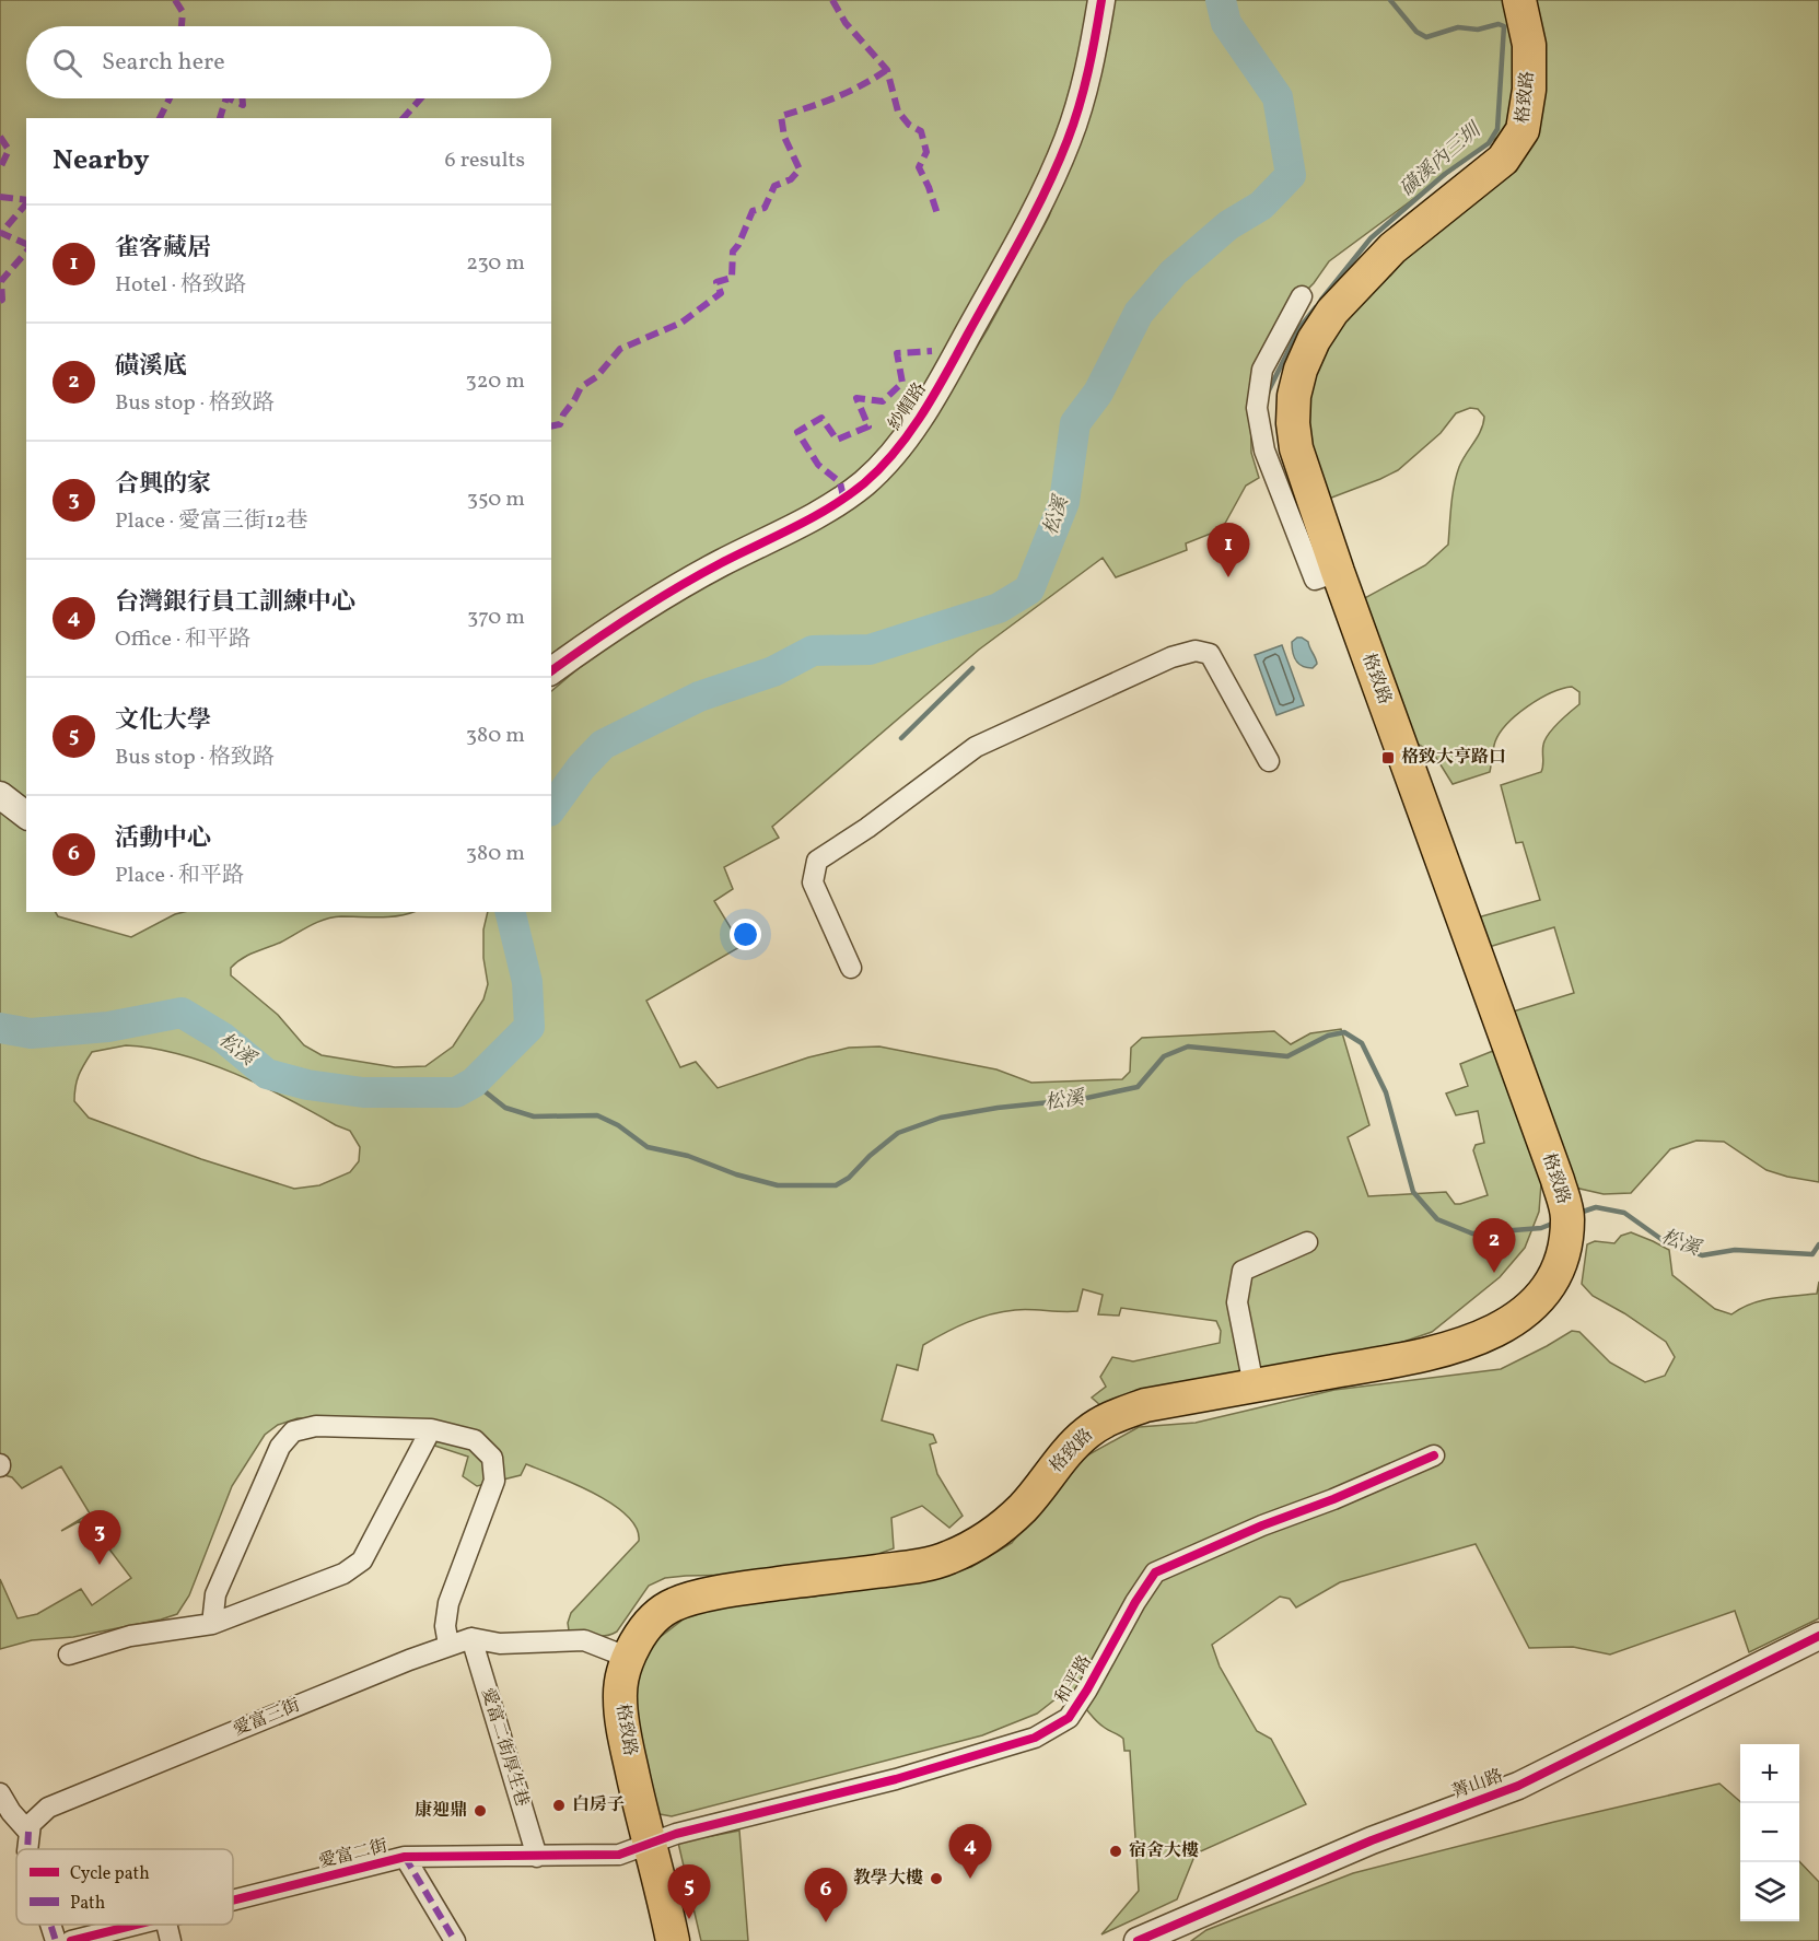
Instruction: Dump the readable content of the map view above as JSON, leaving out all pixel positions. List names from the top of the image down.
{
  "streets": {
    "main road": ["格致路"],
    "street": [
      "紗帽路",
      "和平路",
      "愛富三街",
      "愛富二街厚生巷",
      "菁山路",
      "愛富二街"
    ]
  },
  "crossings": [
    ["格致路", "和平路"],
    ["格致路", "愛富三街"],
    ["格致路", "愛富二街"],
    ["和平路", "愛富二街"],
    ["愛富三街", "愛富二街厚生巷"],
    ["愛富二街厚生巷", "愛富二街"]
  ],
  "water": ["磺溪內三圳", "松溪"],
  "places": {
    "transit": ["格致大亨路口"],
    "other": [
      "白房子",
      "康迎鼎",
      "宿舍大樓",
      "教學大樓"
    ]
  },
  "legend": ["Cycle path", "Path"],
  "page": {
    "search": "Search here",
    "heading": ["Nearby", "6 results"],
    "list": [
      {
        "mark": "1",
        "name": "雀客藏居",
        "note": "Hotel · 格致路",
        "value": "230 m"
      },
      {
        "mark": "2",
        "name": "磺溪底",
        "note": "Bus stop · 格致路",
        "value": "320 m"
      },
      {
        "mark": "3",
        "name": "合興的家",
        "note": "Place · 愛富三街12巷",
        "value": "350 m"
      },
      {
        "mark": "4",
        "name": "台灣銀行員工訓練中心",
        "note": "Office · 和平路",
        "value": "370 m"
      },
      {
        "mark": "5",
        "name": "文化大學",
        "note": "Bus stop · 格致路",
        "value": "380 m"
      },
      {
        "mark": "6",
        "name": "活動中心",
        "note": "Place · 和平路",
        "value": "380 m"
      }
    ],
    "pins": [
      "1",
      "2",
      "3",
      "4",
      "5",
      "6"
    ],
    "map_buttons": ["+", "−"]
  }
}
